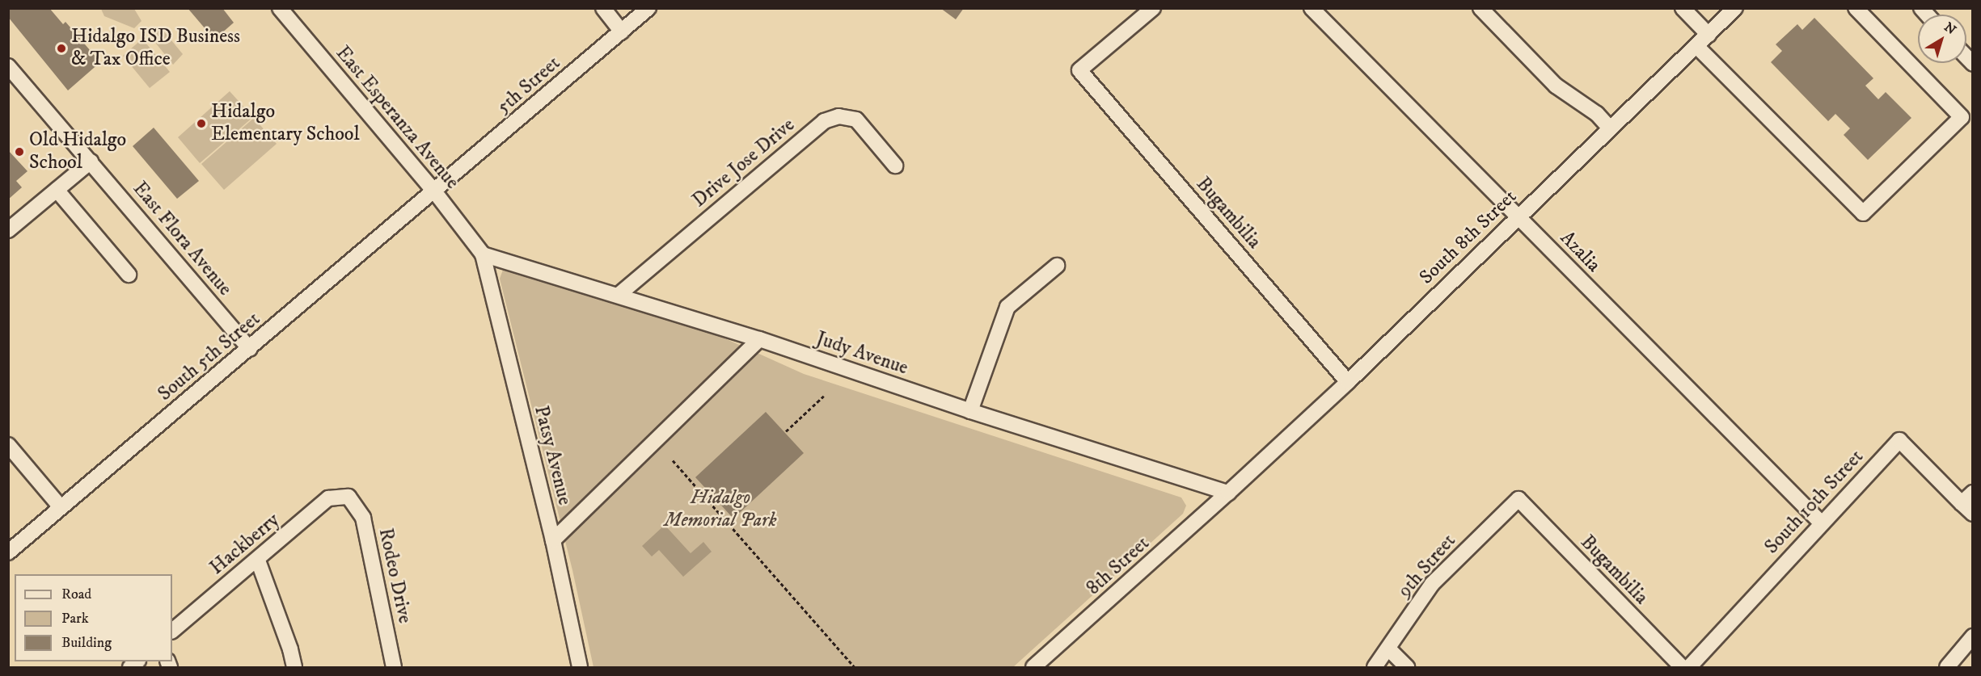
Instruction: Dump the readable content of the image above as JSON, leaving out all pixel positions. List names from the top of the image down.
{
  "streets": {
    "street": [
      "5th Street",
      "East Esperanza Avenue",
      "Drive Jose Drive",
      "Bugambilia",
      "South 8th Street",
      "East Flora Avenue",
      "Azalia",
      "Judy Avenue",
      "South 5th Street",
      "Patsy Avenue",
      "South 10th Street",
      "Hackberry",
      "8th Street",
      "9th Street",
      "Rodeo Drive"
    ]
  },
  "crossings": [
    ["5th Street", "East Esperanza Avenue"],
    ["5th Street", "South 5th Street"],
    ["East Esperanza Avenue", "Judy Avenue"],
    ["East Esperanza Avenue", "South 5th Street"],
    ["East Esperanza Avenue", "Patsy Avenue"],
    ["Drive Jose Drive", "Judy Avenue"],
    ["Bugambilia", "South 8th Street"],
    ["Bugambilia", "9th Street"],
    ["South 8th Street", "Azalia"],
    ["South 8th Street", "Judy Avenue"],
    ["South 8th Street", "8th Street"],
    ["East Flora Avenue", "South 5th Street"],
    ["Azalia", "South 10th Street"],
    ["Judy Avenue", "Patsy Avenue"],
    ["Judy Avenue", "8th Street"],
    ["Hackberry", "Rodeo Drive"]
  ],
  "parks": ["Hidalgo Memorial Park"],
  "places": ["Hidalgo ISD Business & Tax Office", "Hidalgo Elementary School", "Old Hidalgo School"],
  "legend": ["Road", "Park", "Building"],
  "north": "top right"
}
